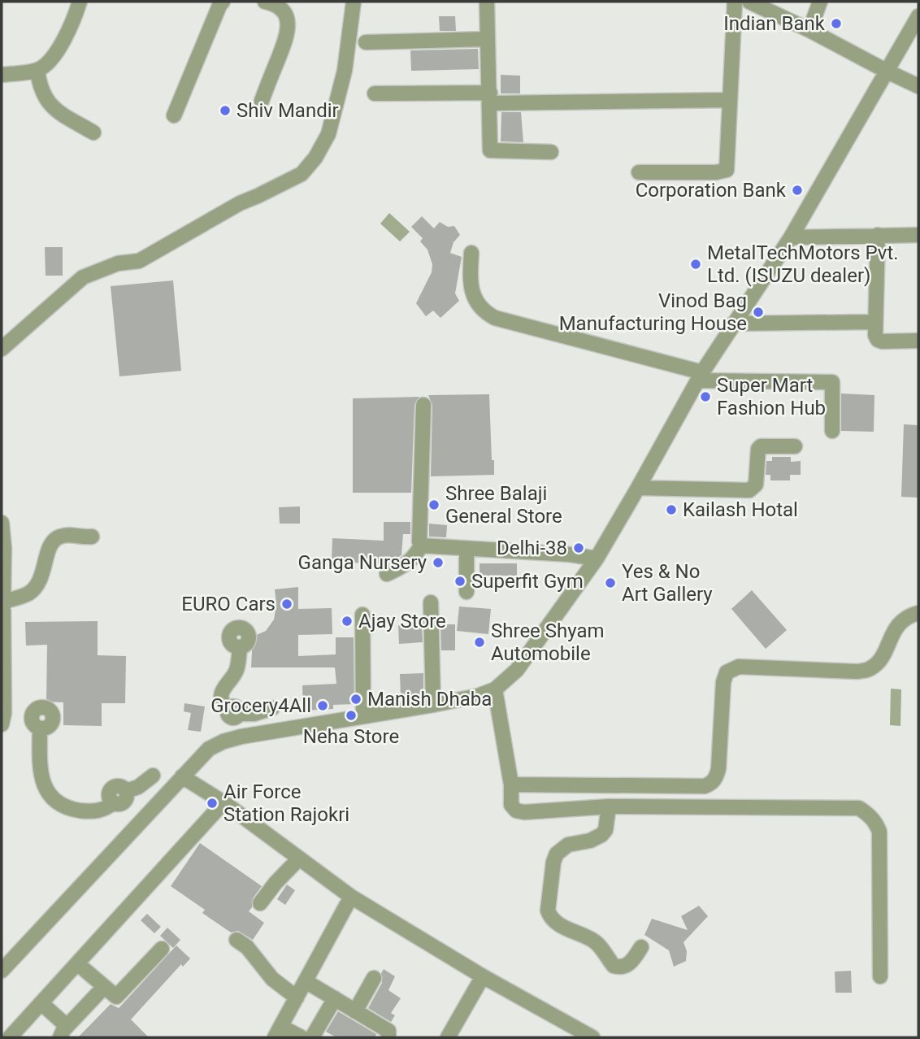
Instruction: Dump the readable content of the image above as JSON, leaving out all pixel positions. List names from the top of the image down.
{
  "places": [
    "Indian Bank",
    "Shiv Mandir",
    "Corporation Bank",
    "MetalTechMotors Pvt. Ltd. (ISUZU dealer)",
    "Vinod Bag Manufacturing House",
    "Super Mart Fashion Hub",
    "Shree Balaji General Store",
    "Kailash Hotal",
    "Delhi-38",
    "Ganga Nursery",
    "Superfit Gym",
    "Yes & No Art Gallery",
    "EURO Cars",
    "Ajay Store",
    "Shree Shyam Automobile",
    "Manish Dhaba",
    "Grocery4All",
    "Neha Store",
    "Air Force Station Rajokri"
  ]
}
